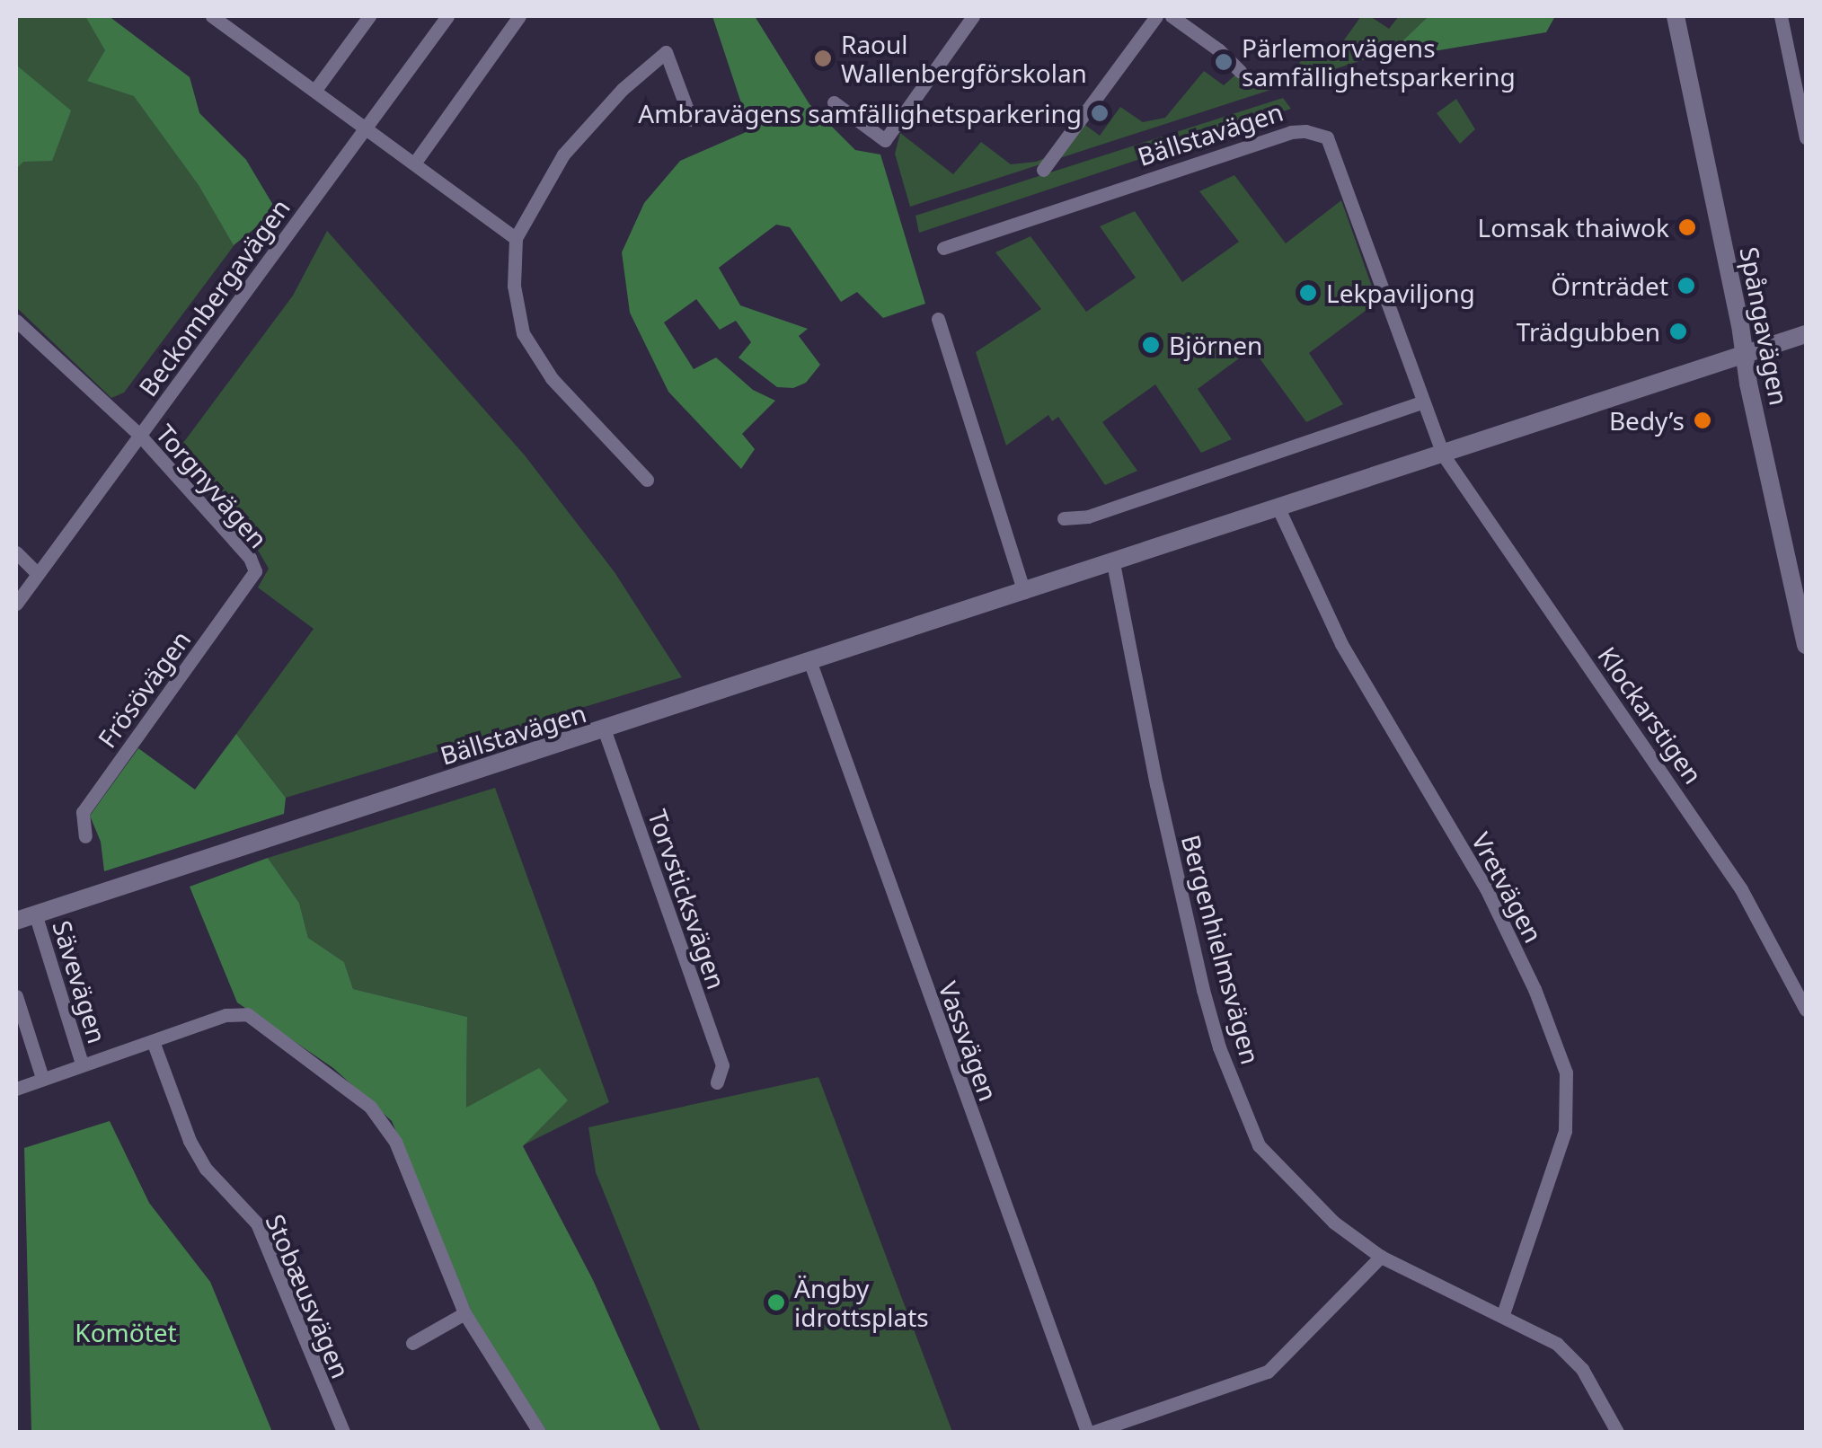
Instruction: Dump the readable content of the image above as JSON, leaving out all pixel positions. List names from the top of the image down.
{
  "streets": {
    "street": [
      "Bällstavägen",
      "Beckombergavägen",
      "Spångavägen",
      "Torgnyvägen",
      "Frösövägen",
      "Klockarstigen",
      "Vretvägen",
      "Torvsticksvägen",
      "Bergenhielmsvägen",
      "Sävevägen",
      "Vassvägen",
      "Stobæusvägen"
    ]
  },
  "crossings": [
    ["Bällstavägen", "Spångavägen"],
    ["Bällstavägen", "Klockarstigen"],
    ["Bällstavägen", "Vretvägen"],
    ["Bällstavägen", "Torvsticksvägen"],
    ["Bällstavägen", "Bergenhielmsvägen"],
    ["Bällstavägen", "Sävevägen"],
    ["Bällstavägen", "Vassvägen"],
    ["Beckombergavägen", "Torgnyvägen"],
    ["Torgnyvägen", "Frösövägen"],
    ["Vretvägen", "Bergenhielmsvägen"]
  ],
  "parks": ["Komötet"],
  "places": [
    "Raoul Wallenbergförskolan",
    "Pärlemorvägens samfällighetsparkering",
    "Ambravägens samfällighetsparkering",
    "Lomsak thaiwok",
    "Örnträdet",
    "Lekpaviljong",
    "Trädgubben",
    "Björnen",
    "Bedy’s",
    "Ängby idrottsplats"
  ]
}
